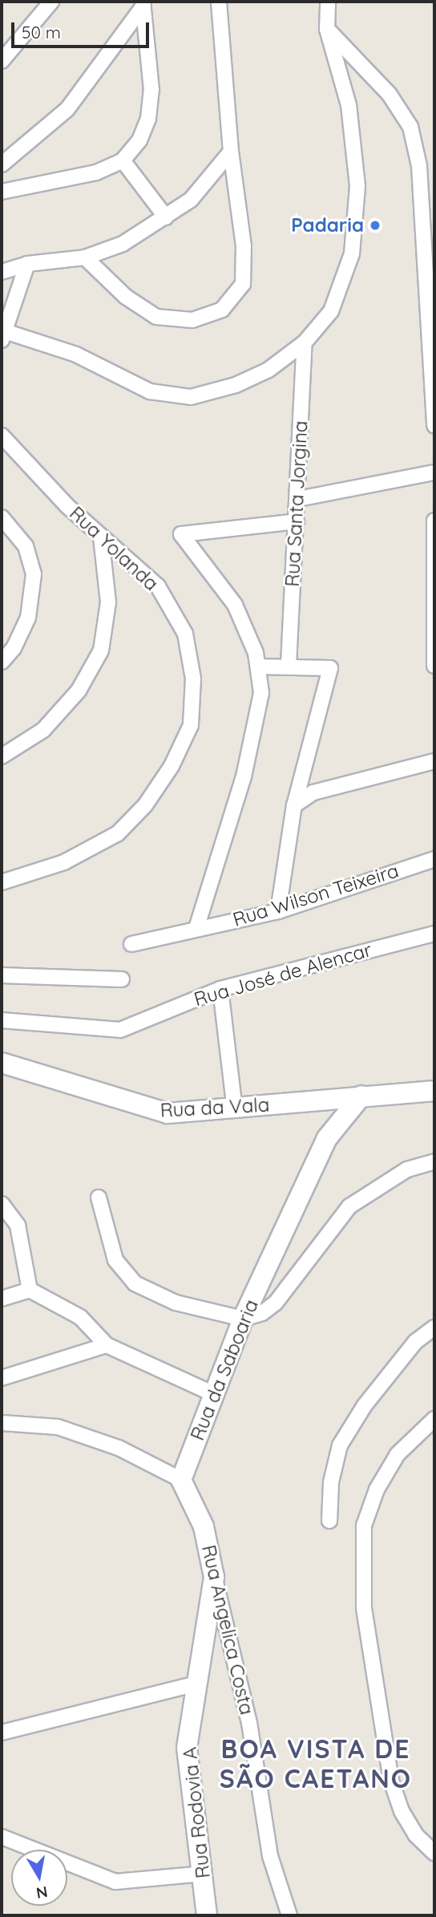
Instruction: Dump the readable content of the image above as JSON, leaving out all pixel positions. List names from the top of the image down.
{
  "streets": {
    "street": [
      "Rua Santa Jorgina",
      "Rua Yolanda",
      "Rua Wilson Teixeira",
      "Rua José de Alencar",
      "Rua da Vala",
      "Rua da Saboaria",
      "Rua Angelica Costa",
      "Rua Rodovia A"
    ]
  },
  "crossings": [
    ["Rua da Vala", "Rua da Saboaria"],
    ["Rua da Saboaria", "Rua Angelica Costa"],
    ["Rua Angelica Costa", "Rua Rodovia A"]
  ],
  "districts": ["BOA VISTA DE SÃO CAETANO"],
  "places": ["Padaria"],
  "scale_bar": "50 m",
  "north": "bottom"
}
